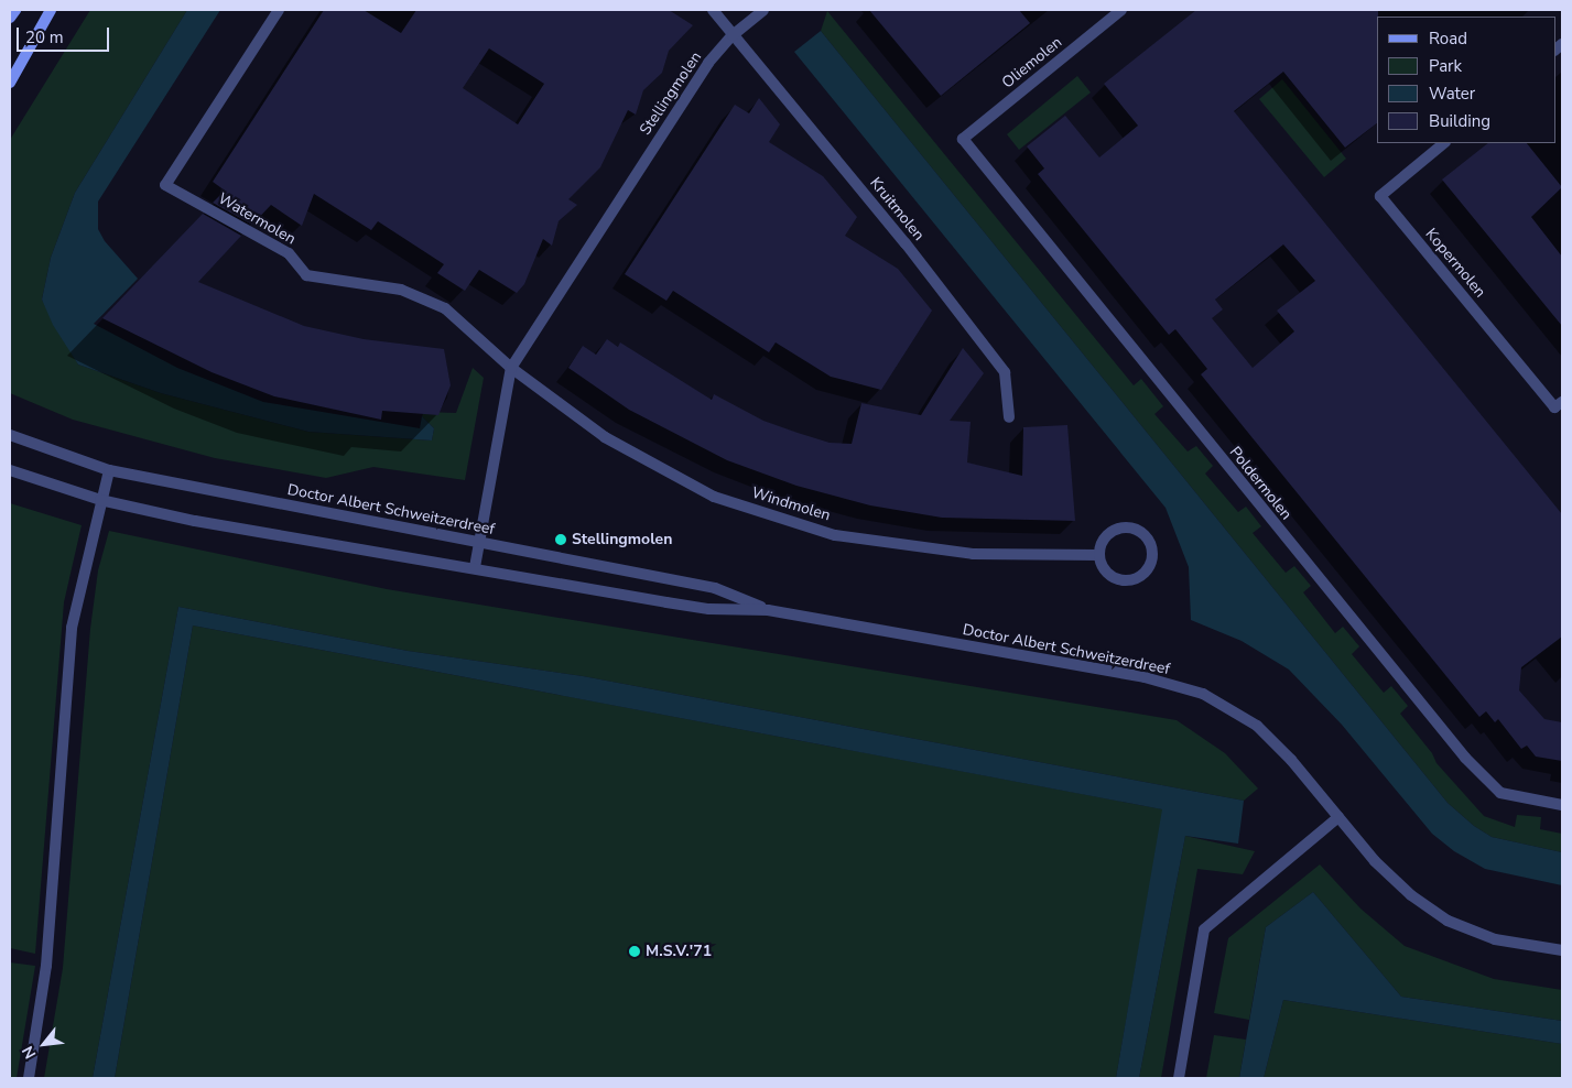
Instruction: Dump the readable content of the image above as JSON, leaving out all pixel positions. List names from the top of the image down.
{
  "streets": {
    "street": [
      "Oliemolen",
      "Stellingmolen",
      "Kruitmolen",
      "Watermolen",
      "Kopermolen",
      "Poldermolen",
      "Windmolen",
      "Doctor Albert Schweitzerdreef"
    ]
  },
  "crossings": [
    ["Oliemolen", "Poldermolen"],
    ["Stellingmolen", "Kruitmolen"],
    ["Stellingmolen", "Watermolen"],
    ["Stellingmolen", "Windmolen"],
    ["Stellingmolen", "Doctor Albert Schweitzerdreef"],
    ["Watermolen", "Windmolen"]
  ],
  "places": ["Stellingmolen", "M.S.V.'71"],
  "legend": [
    "Road",
    "Park",
    "Water",
    "Building"
  ],
  "scale_bar": "20 m",
  "north": "bottom left"
}
